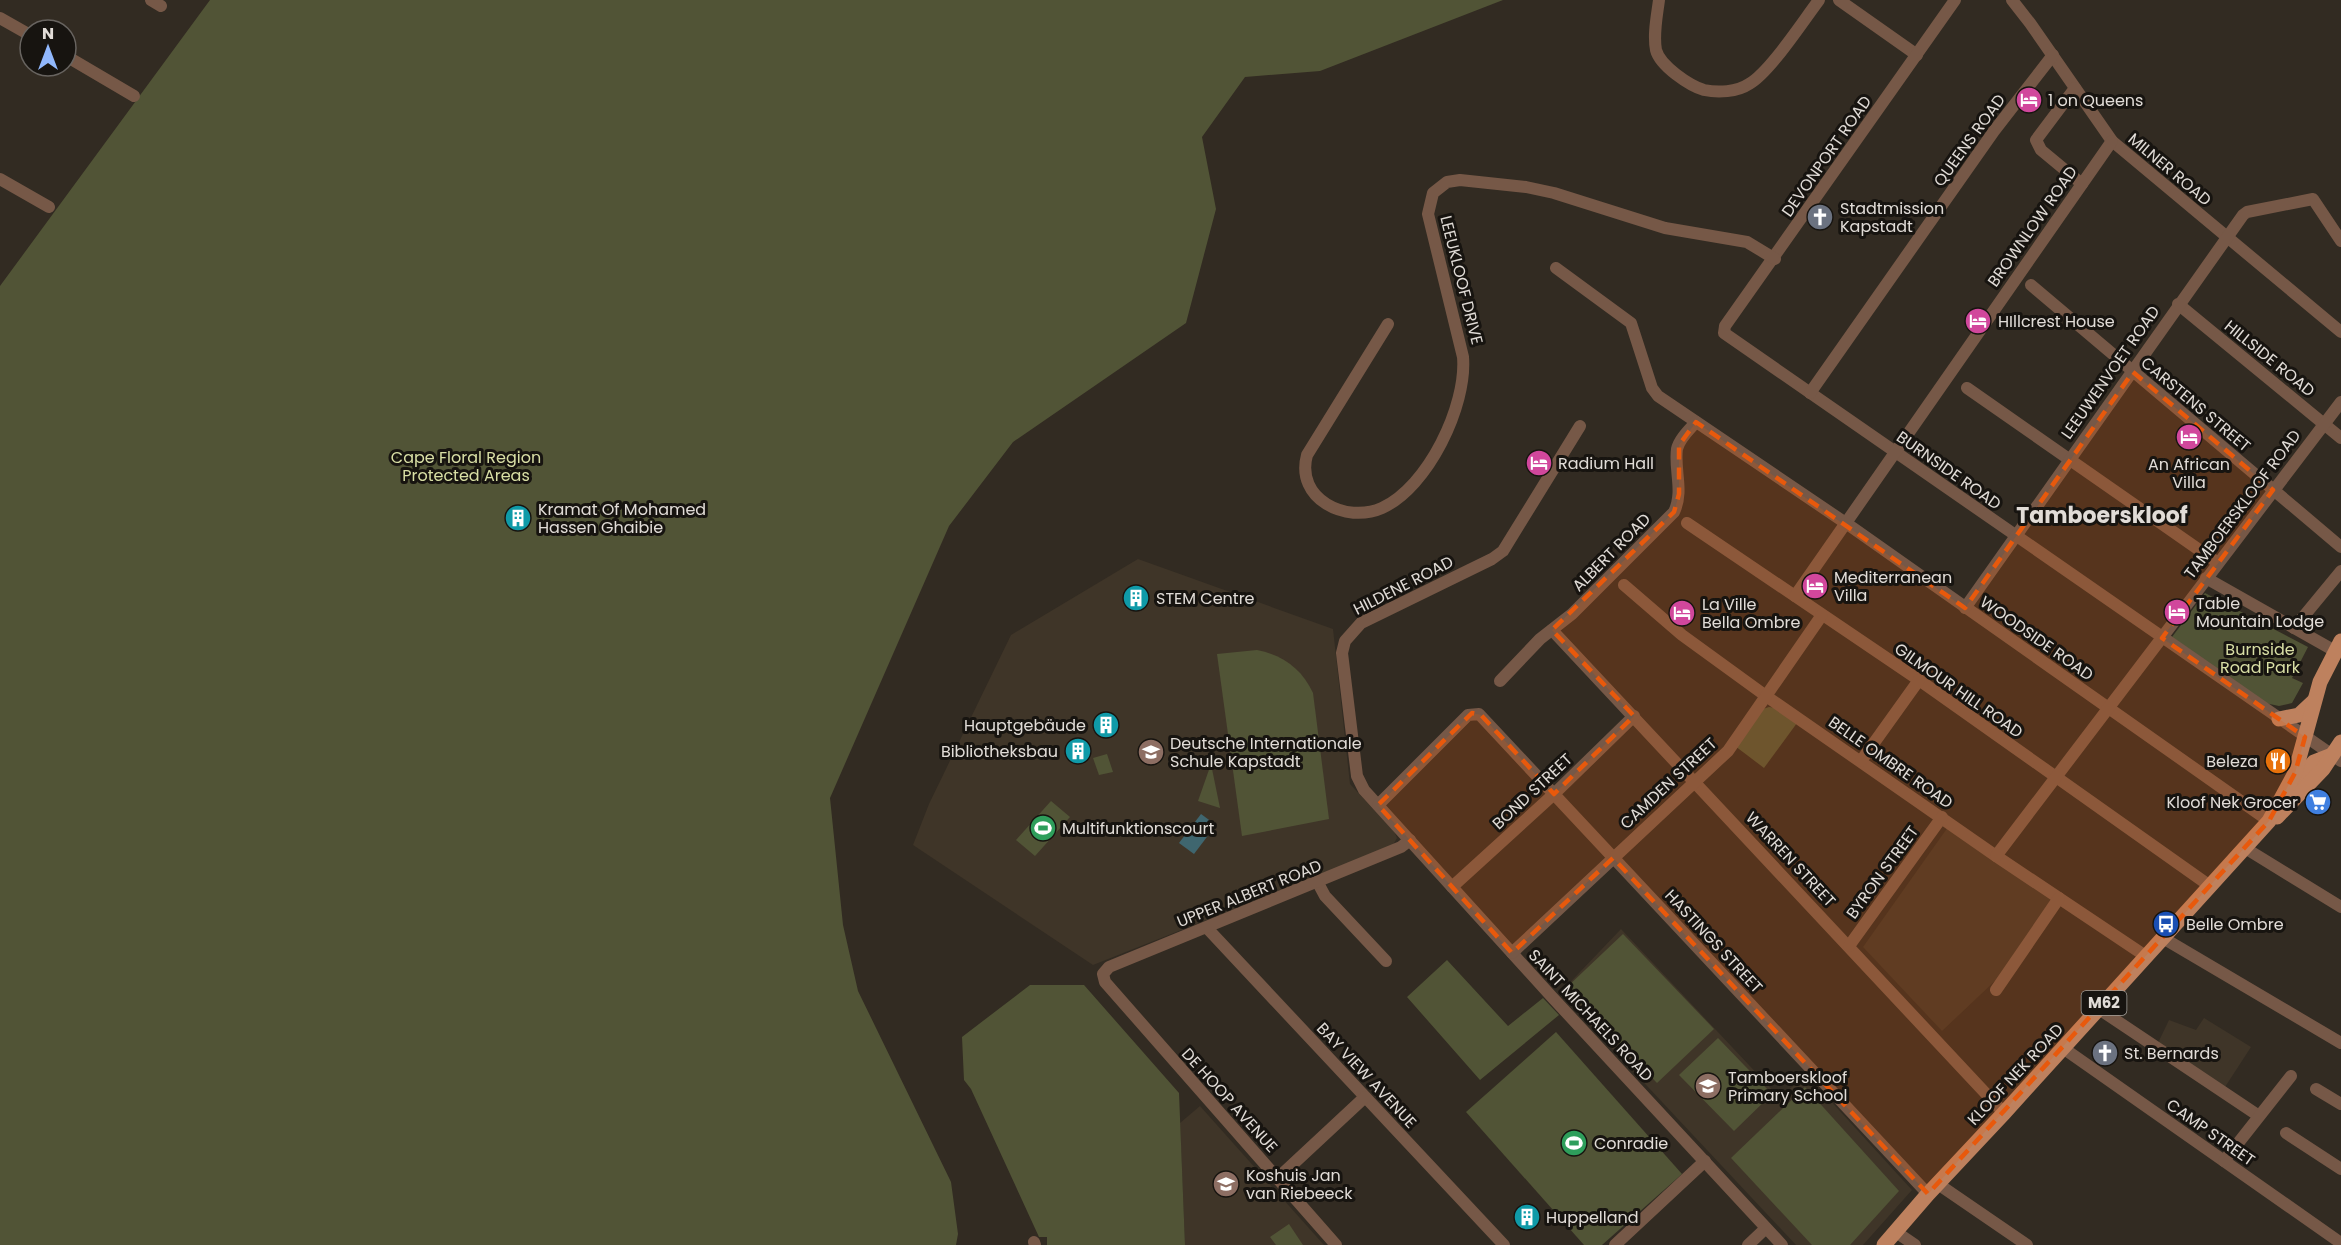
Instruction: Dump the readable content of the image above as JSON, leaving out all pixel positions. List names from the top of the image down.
{
  "streets": {
    "main road": ["M62", "KLOOF NEK ROAD"],
    "street": [
      "QUEENS ROAD",
      "DEVONPORT ROAD",
      "MILNER ROAD",
      "BROWNLOW ROAD",
      "LEEUKLOOF DRIVE",
      "HILLSIDE ROAD",
      "LEEUWENVOET ROAD",
      "CARSTENS STREET",
      "BURNSIDE ROAD",
      "TAMBOERSKLOOF ROAD",
      "ALBERT ROAD",
      "HILDENE ROAD",
      "WOODSIDE ROAD",
      "GILMOUR HILL ROAD",
      "BELLE OMBRE ROAD",
      "CAMDEN STREET",
      "BOND STREET",
      "WARREN STREET",
      "BYRON STREET",
      "UPPER ALBERT ROAD",
      "HASTINGS STREET",
      "SAINT MICHAELS ROAD",
      "BAY VIEW AVENUE",
      "DE HOOP AVENUE",
      "CAMP STREET"
    ]
  },
  "crossings": [
    ["QUEENS ROAD", "MILNER ROAD"],
    ["QUEENS ROAD", "BURNSIDE ROAD"],
    ["DEVONPORT ROAD", "LEEUKLOOF DRIVE"],
    ["DEVONPORT ROAD", "BURNSIDE ROAD"],
    ["MILNER ROAD", "BROWNLOW ROAD"],
    ["MILNER ROAD", "LEEUWENVOET ROAD"],
    ["BROWNLOW ROAD", "BURNSIDE ROAD"],
    ["BROWNLOW ROAD", "WOODSIDE ROAD"],
    ["BROWNLOW ROAD", "GILMOUR HILL ROAD"],
    ["HILLSIDE ROAD", "LEEUWENVOET ROAD"],
    ["HILLSIDE ROAD", "TAMBOERSKLOOF ROAD"],
    ["LEEUWENVOET ROAD", "CARSTENS STREET"],
    ["LEEUWENVOET ROAD", "BURNSIDE ROAD"],
    ["LEEUWENVOET ROAD", "WOODSIDE ROAD"],
    ["CARSTENS STREET", "TAMBOERSKLOOF ROAD"],
    ["BURNSIDE ROAD", "TAMBOERSKLOOF ROAD"],
    ["BURNSIDE ROAD", "M62"],
    ["TAMBOERSKLOOF ROAD", "WOODSIDE ROAD"],
    ["TAMBOERSKLOOF ROAD", "GILMOUR HILL ROAD"],
    ["TAMBOERSKLOOF ROAD", "BELLE OMBRE ROAD"],
    ["ALBERT ROAD", "WOODSIDE ROAD"],
    ["ALBERT ROAD", "WARREN STREET"],
    ["HILDENE ROAD", "HASTINGS STREET"],
    ["HILDENE ROAD", "SAINT MICHAELS ROAD"],
    ["WOODSIDE ROAD", "M62"],
    ["WOODSIDE ROAD", "KLOOF NEK ROAD"],
    ["GILMOUR HILL ROAD", "CAMDEN STREET"],
    ["GILMOUR HILL ROAD", "KLOOF NEK ROAD"],
    ["BELLE OMBRE ROAD", "CAMDEN STREET"],
    ["BELLE OMBRE ROAD", "BYRON STREET"],
    ["BELLE OMBRE ROAD", "KLOOF NEK ROAD"],
    ["CAMDEN STREET", "WARREN STREET"],
    ["CAMDEN STREET", "HASTINGS STREET"],
    ["CAMDEN STREET", "SAINT MICHAELS ROAD"],
    ["BOND STREET", "WARREN STREET"],
    ["BOND STREET", "HASTINGS STREET"],
    ["BOND STREET", "SAINT MICHAELS ROAD"],
    ["WARREN STREET", "BYRON STREET"],
    ["WARREN STREET", "KLOOF NEK ROAD"],
    ["UPPER ALBERT ROAD", "SAINT MICHAELS ROAD"],
    ["UPPER ALBERT ROAD", "BAY VIEW AVENUE"],
    ["UPPER ALBERT ROAD", "DE HOOP AVENUE"],
    ["HASTINGS STREET", "SAINT MICHAELS ROAD"],
    ["HASTINGS STREET", "KLOOF NEK ROAD"],
    ["M62", "KLOOF NEK ROAD"],
    ["KLOOF NEK ROAD", "CAMP STREET"]
  ],
  "districts": ["Tamboerskloof"],
  "parks": ["Cape Floral Region Protected Areas", "Burnside Road Park"],
  "places": {
    "hotel": [
      "1 on Queens",
      "HIllcrest House",
      "An African Villa",
      "Radium Hall",
      "Mediterranean Villa",
      "Table Mountain Lodge",
      "La Ville Bella Ombre"
    ],
    "church": ["Stadtmission Kapstadt", "St. Bernards"],
    "building": [
      "Kramat Of Mohamed Hassen Ghaibie",
      "STEM Centre",
      "Hauptgebäude",
      "Bibliotheksbau",
      "Huppelland"
    ],
    "school or university": ["Deutsche Internationale Schule Kapstadt", "Tamboerskloof Primary School", "Koshuis Jan van Riebeeck"],
    "restaurant": ["Beleza"],
    "supermarket": ["Kloof Nek Grocer"],
    "sports": ["Multifunktionscourt", "Conradie"],
    "bus stop": ["Belle Ombre"]
  },
  "north": "top"
}
